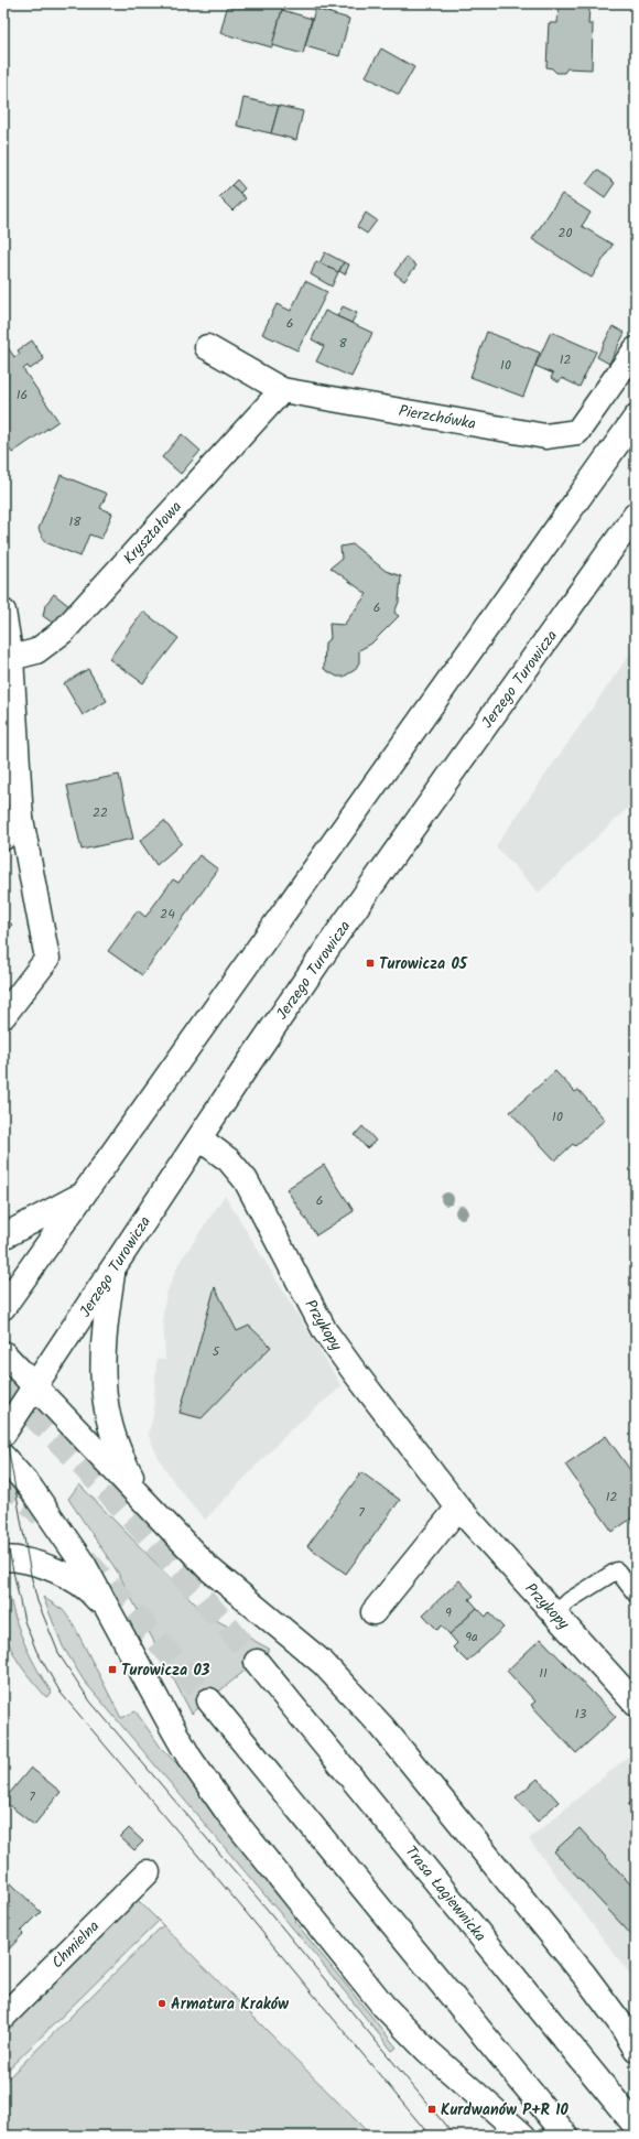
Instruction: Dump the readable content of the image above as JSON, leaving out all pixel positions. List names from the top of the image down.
{
  "streets": {
    "main road": [
      "Pierzchówka",
      "Kryształowa",
      "Jerzego Turowicza",
      "Przykopy",
      "Trasa Łagiewnicka",
      "Chmielna"
    ]
  },
  "crossings": [
    ["Pierzchówka", "Kryształowa"],
    ["Jerzego Turowicza", "Przykopy"]
  ],
  "places": {
    "transit": ["Turowicza 05", "Turowicza 03", "Kurdwanów P+R 10"],
    "other": ["Armatura Kraków"]
  },
  "house_numbers": [
    "20",
    "6",
    "8",
    "12",
    "10",
    "16",
    "18",
    "6",
    "22",
    "24",
    "10",
    "6",
    "5",
    "12",
    "7",
    "9",
    "9a",
    "11",
    "13",
    "7"
  ]
}
